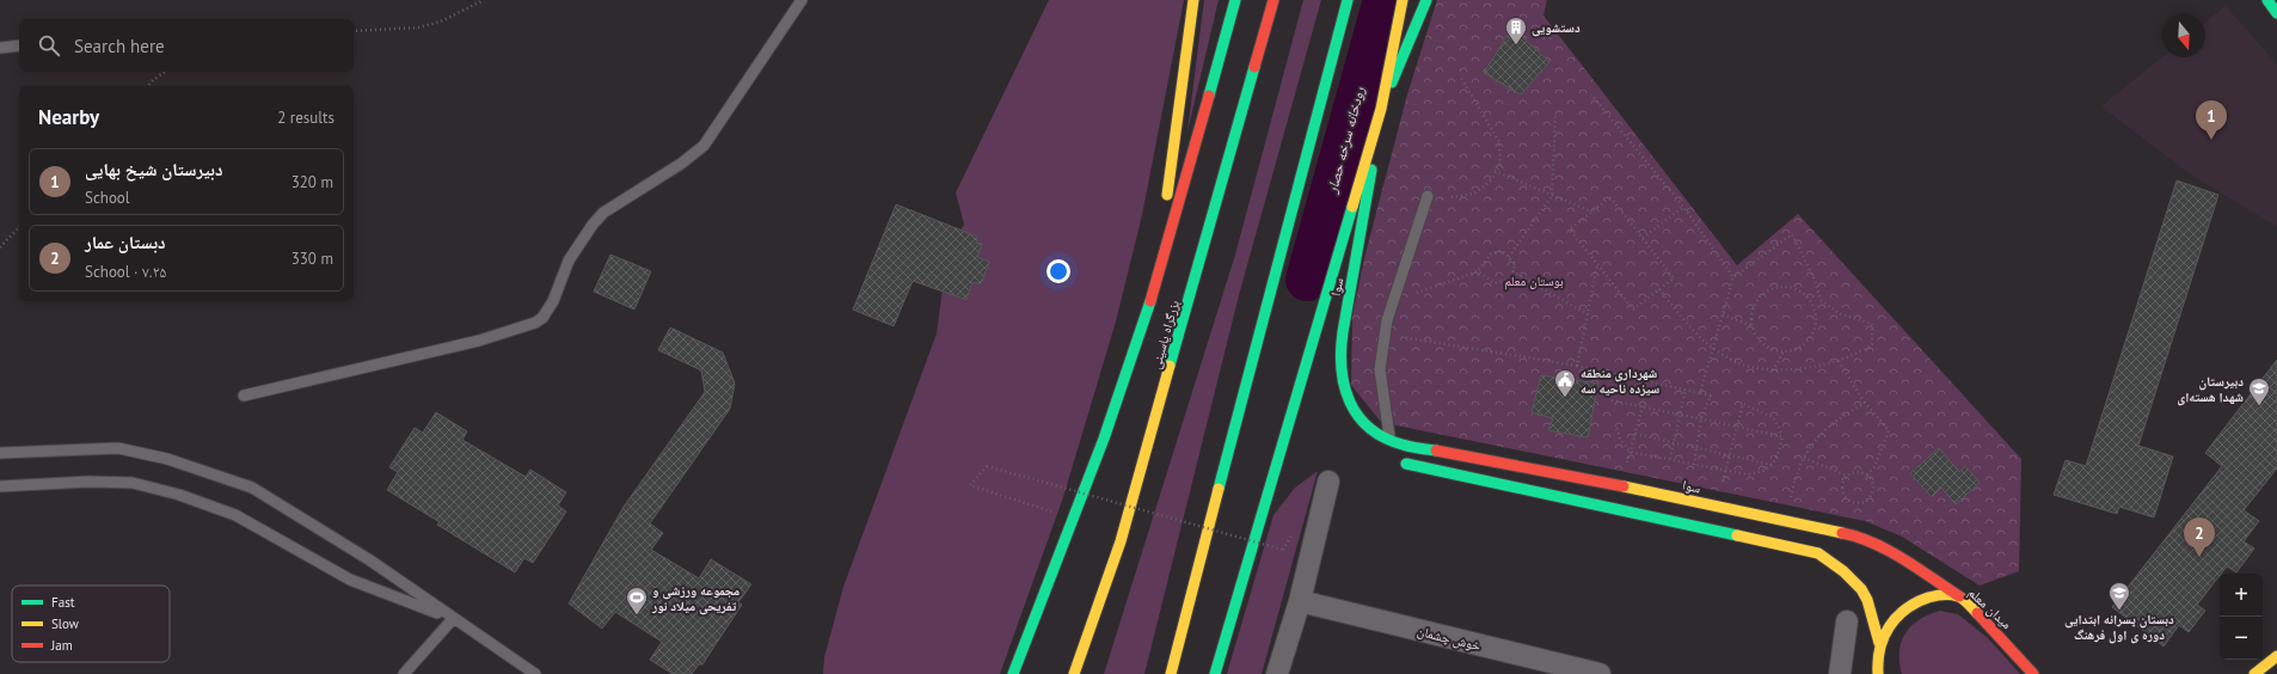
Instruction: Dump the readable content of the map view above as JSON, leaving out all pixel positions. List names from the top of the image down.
{
  "streets": {
    "main road": ["سوا", "بزرگراه یاسینی", "میدان معلم"],
    "street": ["خوش چشمان"]
  },
  "crossings": [
    ["سوا", "میدان معلم"]
  ],
  "water": ["رودخانه سرخه حصار"],
  "parks": ["بوستان معلم"],
  "places": {
    "building": ["دستشویی"],
    "public building": ["شهرداری منطقه سیزده ناحیه سه"],
    "school or university": ["دبیرستان شهدا هسته‌ای", "دبستان پسرانه ابتدایی دوره ی اول فرهنگ"],
    "sports": ["مجموعه ورزشی و تفریحی میلاد نور"]
  },
  "legend": ["Fast", "Slow", "Jam"],
  "north": "bottom",
  "page": {
    "search": "Search here",
    "heading": ["Nearby", "2 results"],
    "pins": ["1", "2"],
    "list": [
      {
        "mark": "1",
        "name": "دبیرستان شیخ بهایی",
        "note": "School",
        "value": "320 m"
      },
      {
        "mark": "2",
        "name": "دبستان عمار",
        "note": "School · ۷.۲۵",
        "value": "330 m"
      }
    ],
    "map_buttons": ["+", "−"]
  }
}
